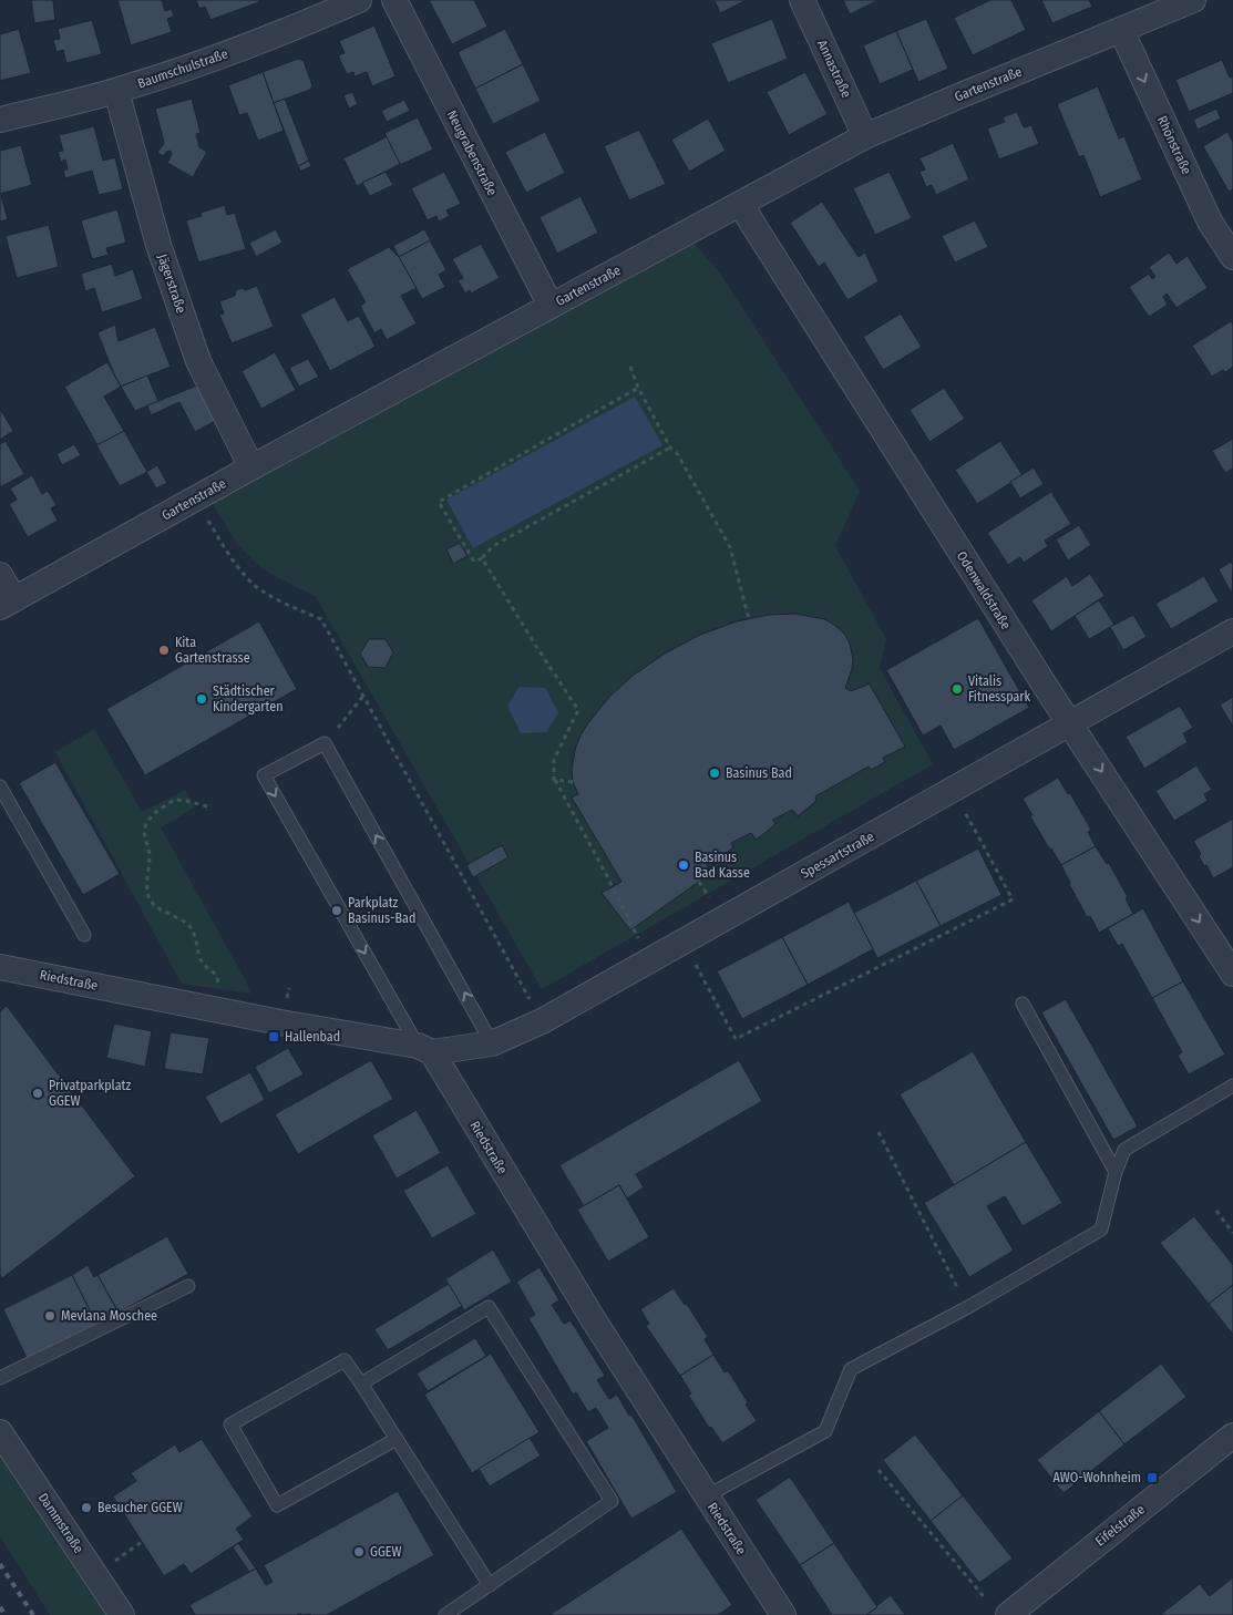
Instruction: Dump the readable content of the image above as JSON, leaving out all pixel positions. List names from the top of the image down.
{
  "streets": {
    "street": [
      "Baumschulstraße",
      "Annastraße",
      "Gartenstraße",
      "Rhönstraße",
      "Neugrabenstraße",
      "Jägerstraße",
      "Odenwaldstraße",
      "Spessartstraße",
      "Riedstraße",
      "Dammstraße",
      "Eifelstraße"
    ]
  },
  "crossings": [
    ["Baumschulstraße", "Jägerstraße"],
    ["Annastraße", "Gartenstraße"],
    ["Gartenstraße", "Rhönstraße"],
    ["Gartenstraße", "Neugrabenstraße"],
    ["Gartenstraße", "Jägerstraße"],
    ["Gartenstraße", "Odenwaldstraße"],
    ["Odenwaldstraße", "Spessartstraße"],
    ["Spessartstraße", "Riedstraße"]
  ],
  "one_way": ["Rhönstraße"],
  "places": {
    "other": [
      "Kita Gartenstrasse",
      "Vitalis Fitnesspark",
      "Städtischer Kindergarten",
      "Basinus Bad",
      "Basinus Bad Kasse",
      "Parkplatz Basinus-Bad",
      "Privatparkplatz GGEW",
      "Mevlana Moschee",
      "Besucher GGEW",
      "GGEW"
    ],
    "transit": ["Hallenbad", "AWO-Wohnheim"]
  }
}
